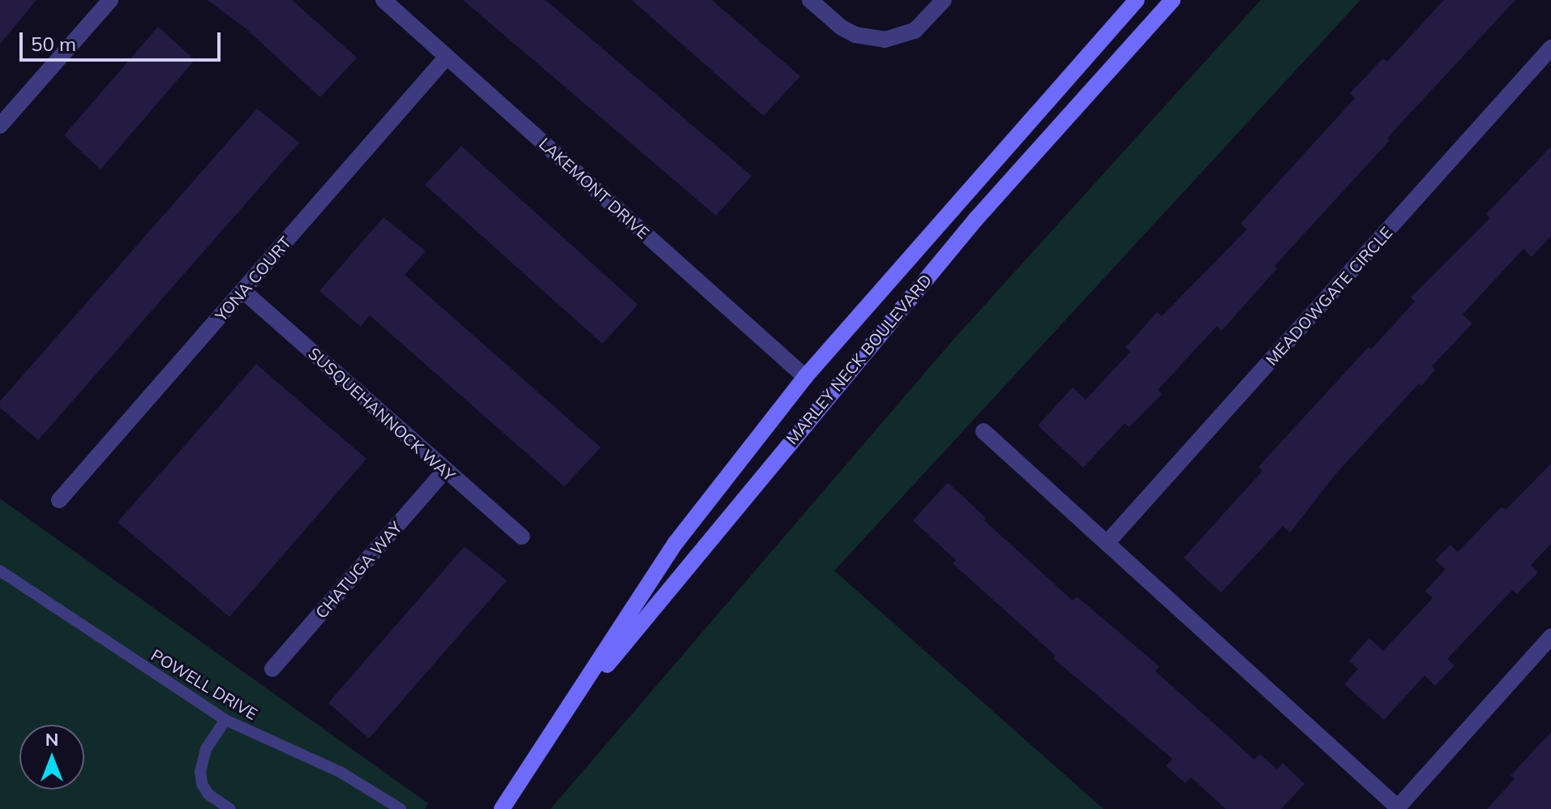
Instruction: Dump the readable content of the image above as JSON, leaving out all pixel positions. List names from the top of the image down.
{
  "streets": {
    "main road": ["MARLEY NECK BOULEVARD"],
    "street": [
      "LAKEMONT DRIVE",
      "YONA COURT",
      "MEADOWGATE CIRCLE",
      "SUSQUEHANNOCK WAY",
      "CHATUGA WAY"
    ],
    "lane": ["POWELL DRIVE"]
  },
  "crossings": [
    ["LAKEMONT DRIVE", "YONA COURT"],
    ["LAKEMONT DRIVE", "MARLEY NECK BOULEVARD"],
    ["YONA COURT", "SUSQUEHANNOCK WAY"],
    ["SUSQUEHANNOCK WAY", "CHATUGA WAY"]
  ],
  "scale_bar": "50 m",
  "north": "top"
}
